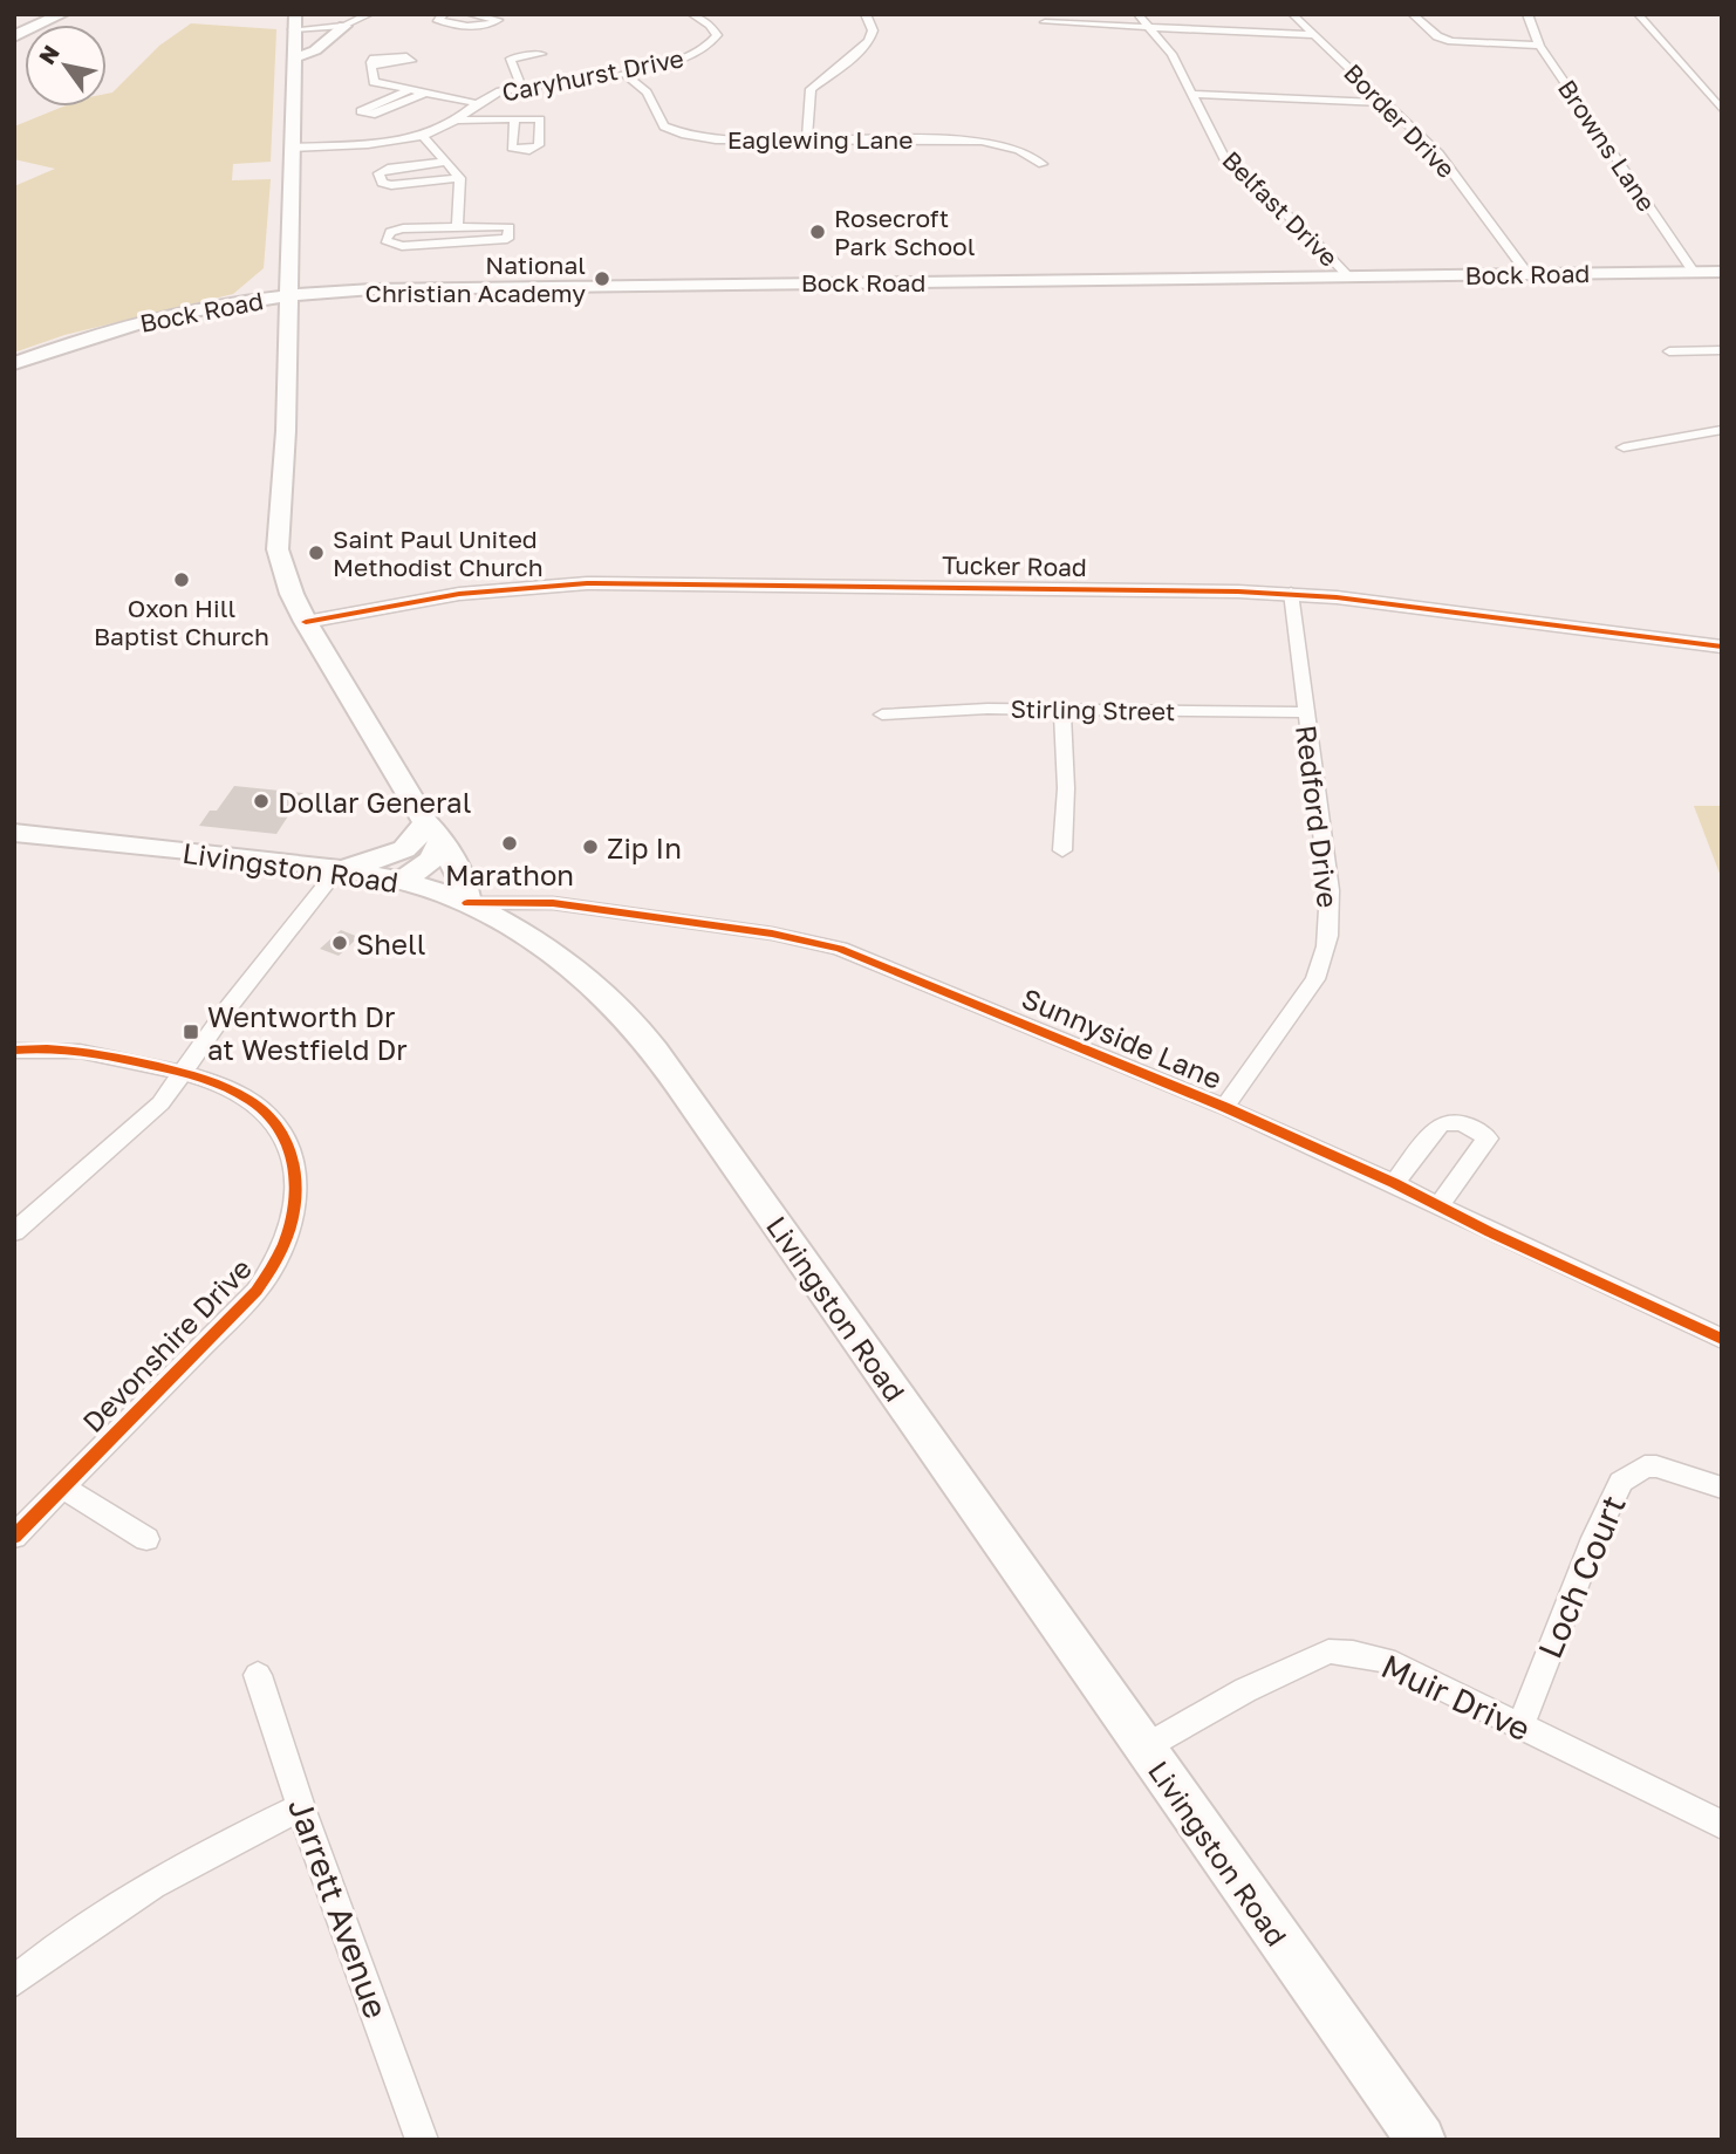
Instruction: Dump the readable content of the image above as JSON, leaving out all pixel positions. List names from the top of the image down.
{
  "streets": {
    "main road": ["Bock Road", "Livingston Road"],
    "street": [
      "Caryhurst Drive",
      "Border Drive",
      "Eaglewing Lane",
      "Browns Lane",
      "Belfast Drive",
      "Tucker Road",
      "Stirling Street",
      "Redford Drive",
      "Sunnyside Lane",
      "Devonshire Drive",
      "Loch Court",
      "Muir Drive",
      "Jarrett Avenue"
    ]
  },
  "crossings": [
    ["Caryhurst Drive", "Eaglewing Lane"],
    ["Border Drive", "Bock Road"],
    ["Browns Lane", "Bock Road"],
    ["Belfast Drive", "Bock Road"],
    ["Tucker Road", "Redford Drive"],
    ["Stirling Street", "Redford Drive"],
    ["Redford Drive", "Sunnyside Lane"],
    ["Livingston Road", "Sunnyside Lane"],
    ["Livingston Road", "Muir Drive"],
    ["Loch Court", "Muir Drive"]
  ],
  "places": {
    "other": [
      "Rosecroft Park School",
      "National Christian Academy",
      "Saint Paul United Methodist Church",
      "Oxon Hill Baptist Church",
      "Dollar General",
      "Marathon",
      "Zip In",
      "Shell"
    ],
    "transit": ["Wentworth Dr at Westfield Dr"]
  },
  "north": "top left"
}
